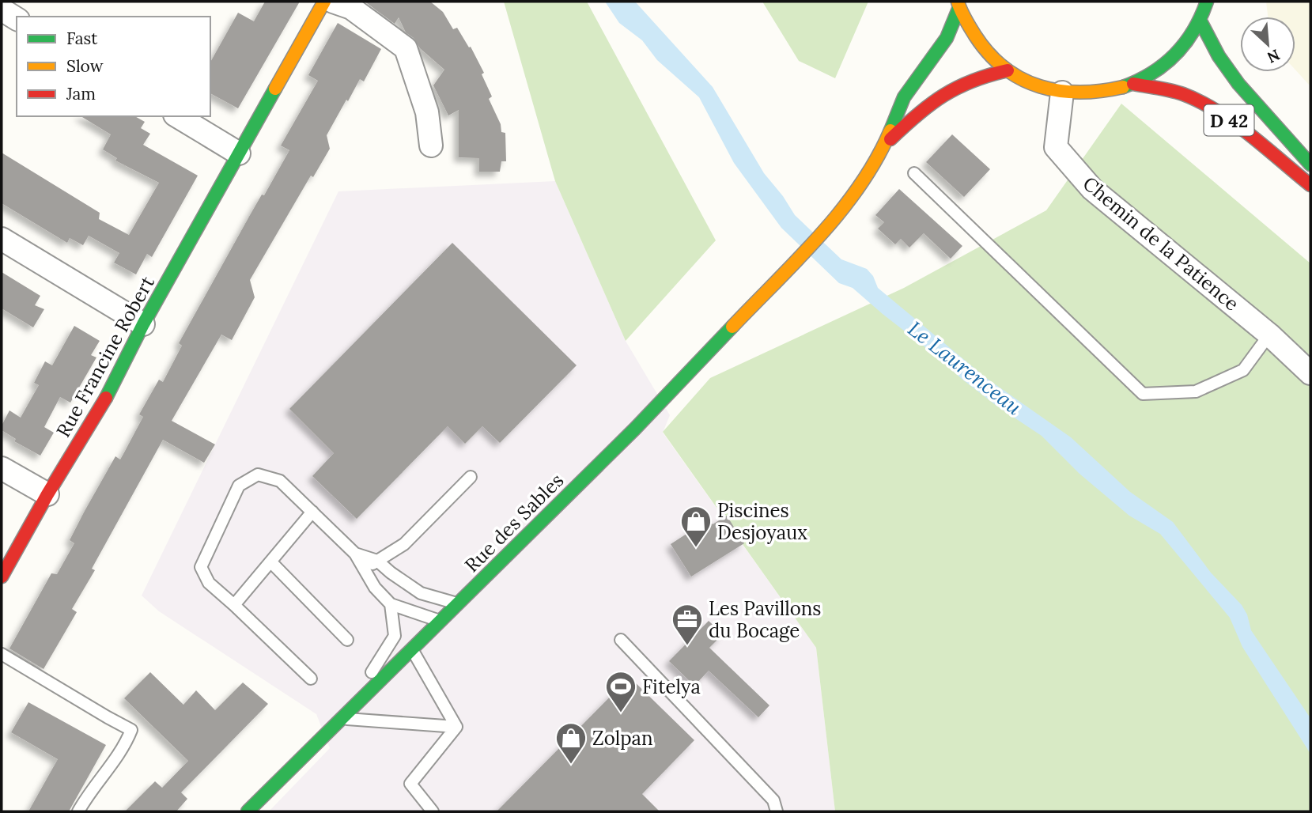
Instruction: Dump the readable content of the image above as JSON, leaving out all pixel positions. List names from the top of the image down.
{
  "streets": {
    "main road": ["D 42", "Rue Francine Robert", "Rue des Sables"],
    "street": ["Chemin de la Patience"]
  },
  "water": ["Le Laurenceau"],
  "places": {
    "shop": ["Piscines Desjoyaux", "Zolpan"],
    "office": ["Les Pavillons du Bocage"],
    "sports": ["Fitelya"]
  },
  "legend": ["Fast", "Slow", "Jam"],
  "north": "bottom right"
}
